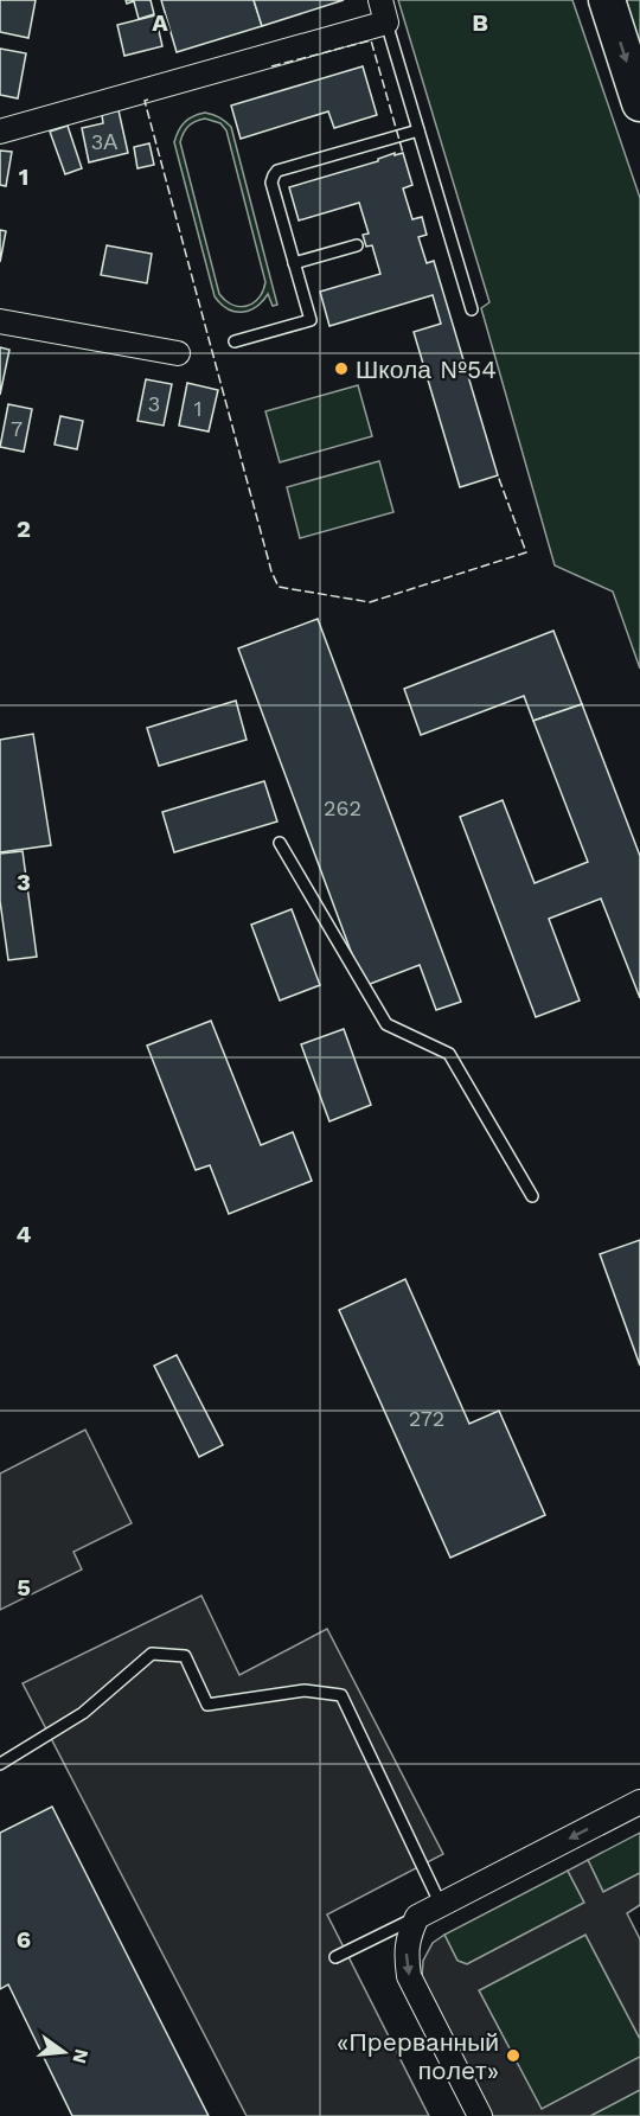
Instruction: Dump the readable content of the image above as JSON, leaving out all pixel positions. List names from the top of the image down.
{
  "places": ["Школа №54", "«Пpepвaнный пoлeт»"],
  "house_numbers": [
    "3А",
    "3",
    "1",
    "7",
    "262",
    "272"
  ],
  "north": "right",
  "grid": {
    "columns": ["A", "B"],
    "rows": [
      "1",
      "2",
      "3",
      "4",
      "5",
      "6"
    ]
  }
}
